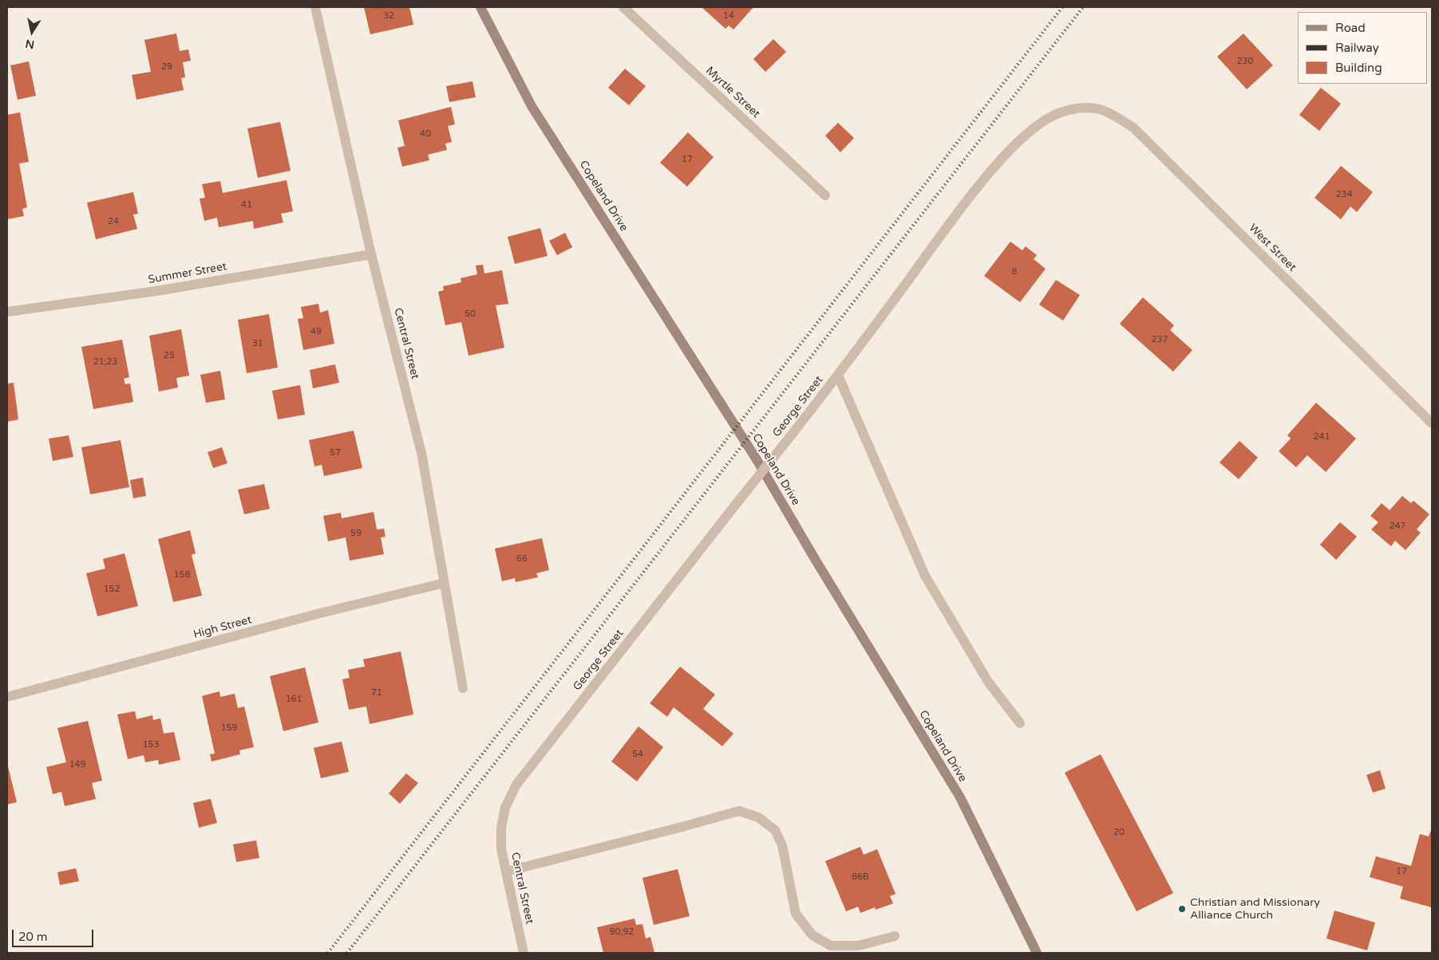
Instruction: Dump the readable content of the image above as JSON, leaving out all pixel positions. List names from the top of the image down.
{
  "streets": {
    "main road": ["Copeland Drive"],
    "street": [
      "Myrtle Street",
      "West Street",
      "Summer Street",
      "Central Street",
      "George Street",
      "High Street"
    ]
  },
  "crossings": [
    ["West Street", "George Street"],
    ["Summer Street", "Central Street"],
    ["Central Street", "George Street"],
    ["Central Street", "High Street"]
  ],
  "places": ["Christian and Missionary Alliance Church"],
  "house_numbers": [
    "32",
    "14",
    "230",
    "29",
    "40",
    "17",
    "234",
    "41",
    "24",
    "8",
    "50",
    "49",
    "237",
    "31",
    "25",
    "21;23",
    "241",
    "57",
    "247",
    "59",
    "66",
    "158",
    "152",
    "71",
    "161",
    "159",
    "153",
    "54",
    "149",
    "20",
    "17",
    "86B",
    "90;92"
  ],
  "legend": ["Road", "Railway", "Building"],
  "scale_bar": "20 m",
  "north": "bottom"
}
